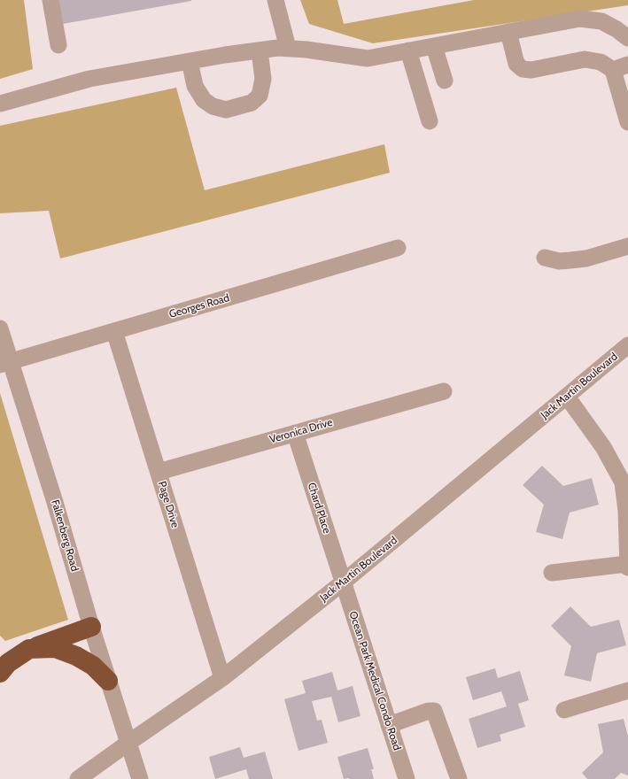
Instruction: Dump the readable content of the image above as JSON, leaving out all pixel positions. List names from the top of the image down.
{
  "streets": {
    "street": [
      "Georges Road",
      "Jack Martin Boulevard",
      "Veronica Drive",
      "Page Drive",
      "Chard Place",
      "Falkenberg Road",
      "Ocean Park Medical Condo Road"
    ]
  },
  "crossings": [
    ["Georges Road", "Page Drive"],
    ["Georges Road", "Falkenberg Road"],
    ["Jack Martin Boulevard", "Page Drive"],
    ["Jack Martin Boulevard", "Chard Place"],
    ["Jack Martin Boulevard", "Falkenberg Road"],
    ["Jack Martin Boulevard", "Ocean Park Medical Condo Road"],
    ["Veronica Drive", "Page Drive"],
    ["Veronica Drive", "Chard Place"],
    ["Chard Place", "Ocean Park Medical Condo Road"]
  ]
}
